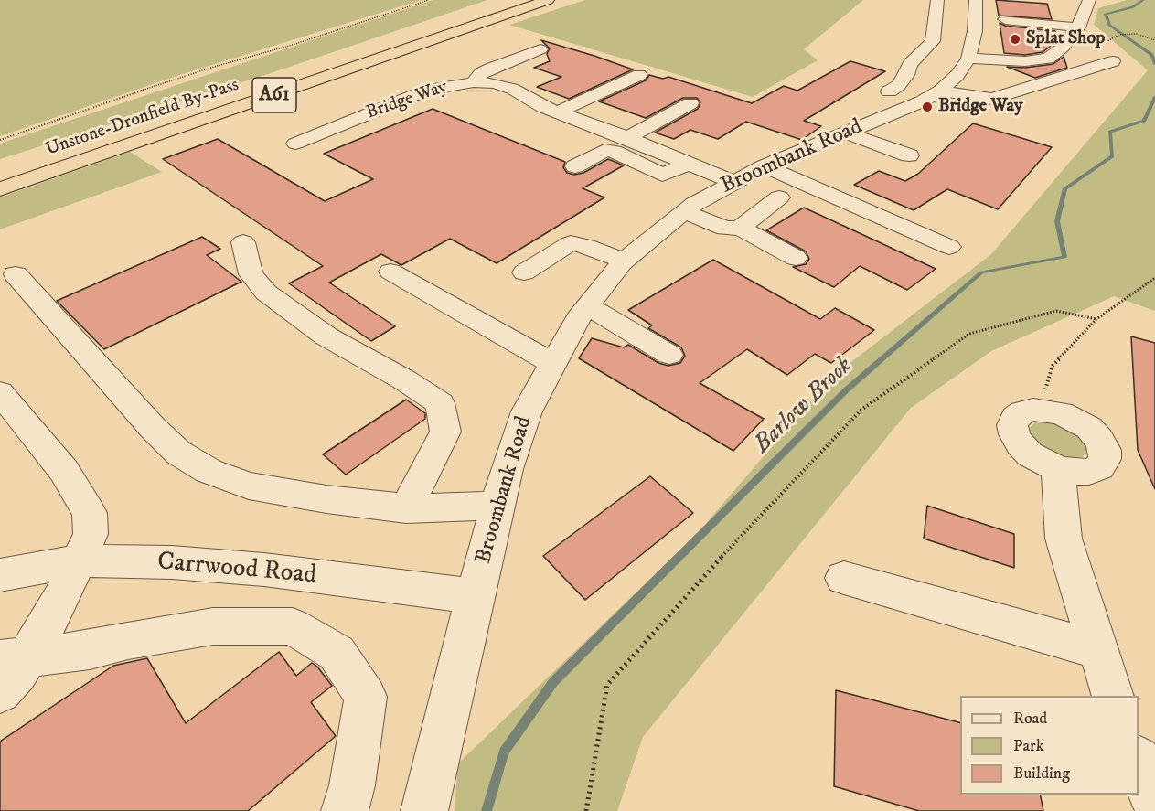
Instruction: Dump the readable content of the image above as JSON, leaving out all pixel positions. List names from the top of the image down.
{
  "streets": {
    "highway": ["A61", "Unstone-Dronfield By-Pass"],
    "street": ["Bridge Way", "Broombank Road", "Carrwood Road"]
  },
  "crossings": [
    ["A61", "Unstone-Dronfield By-Pass"],
    ["Bridge Way", "Broombank Road"],
    ["Broombank Road", "Carrwood Road"]
  ],
  "water": ["Barlow Brook"],
  "places": ["Splat Shop", "Bridge Way"],
  "legend": ["Road", "Park", "Building"]
}
